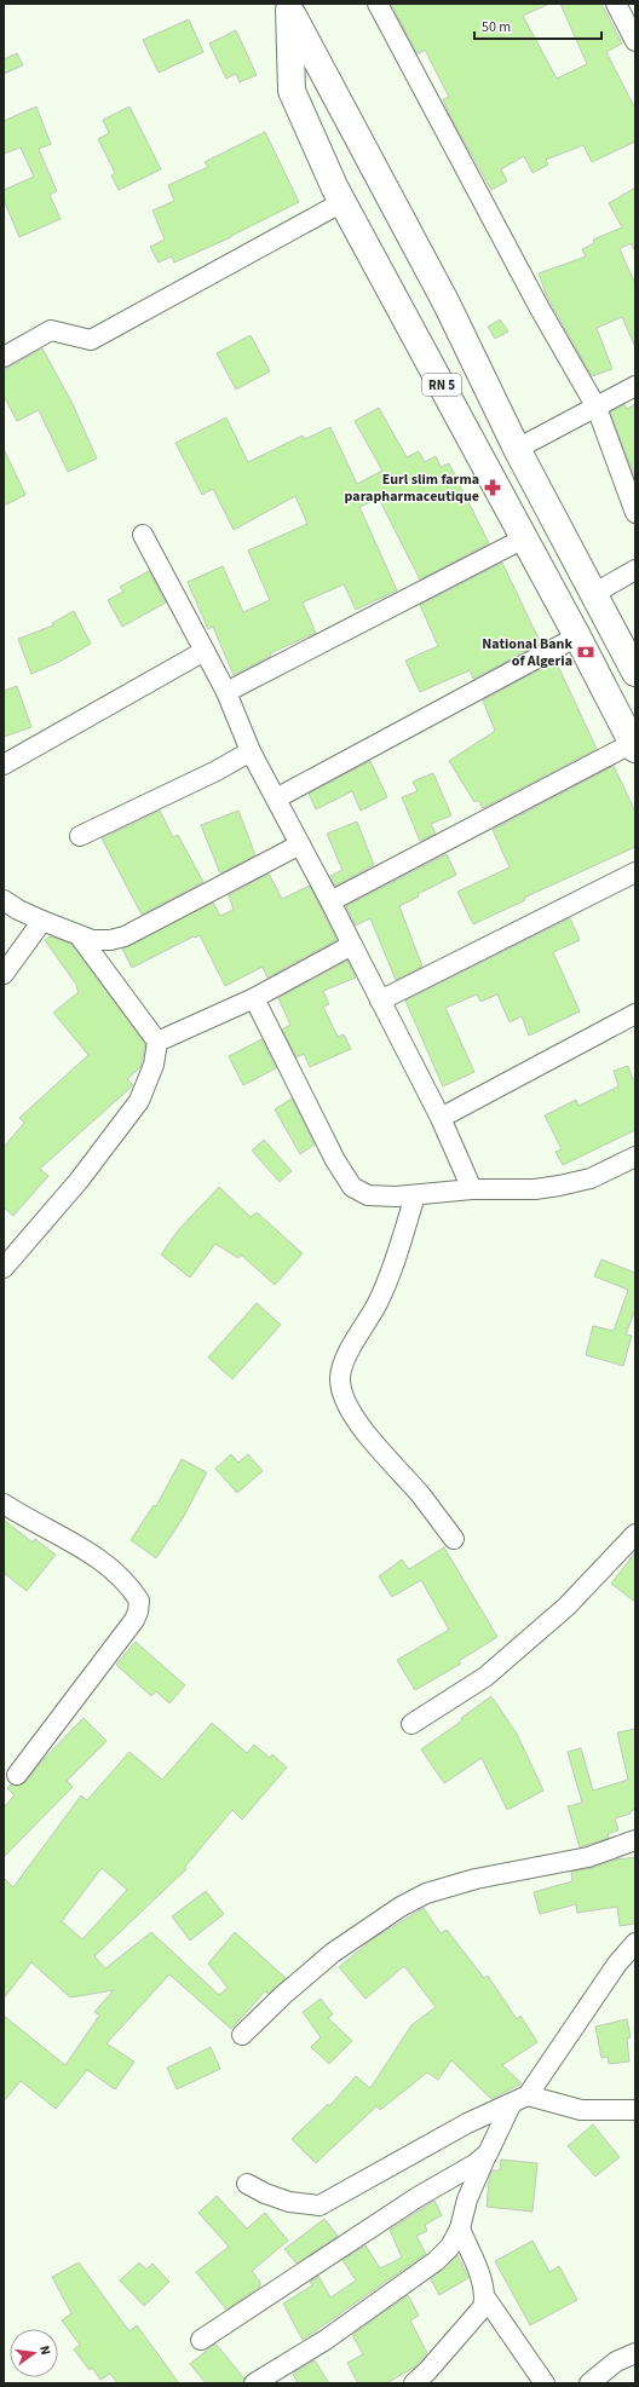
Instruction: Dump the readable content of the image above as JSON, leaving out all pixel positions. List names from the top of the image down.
{
  "streets": {
    "main road": ["RN 5"]
  },
  "places": {
    "pharmacy": ["Eurl slim farma parapharmaceutique"],
    "bank": ["National Bank of Algeria"]
  },
  "scale_bar": "50 m",
  "north": "right"
}
